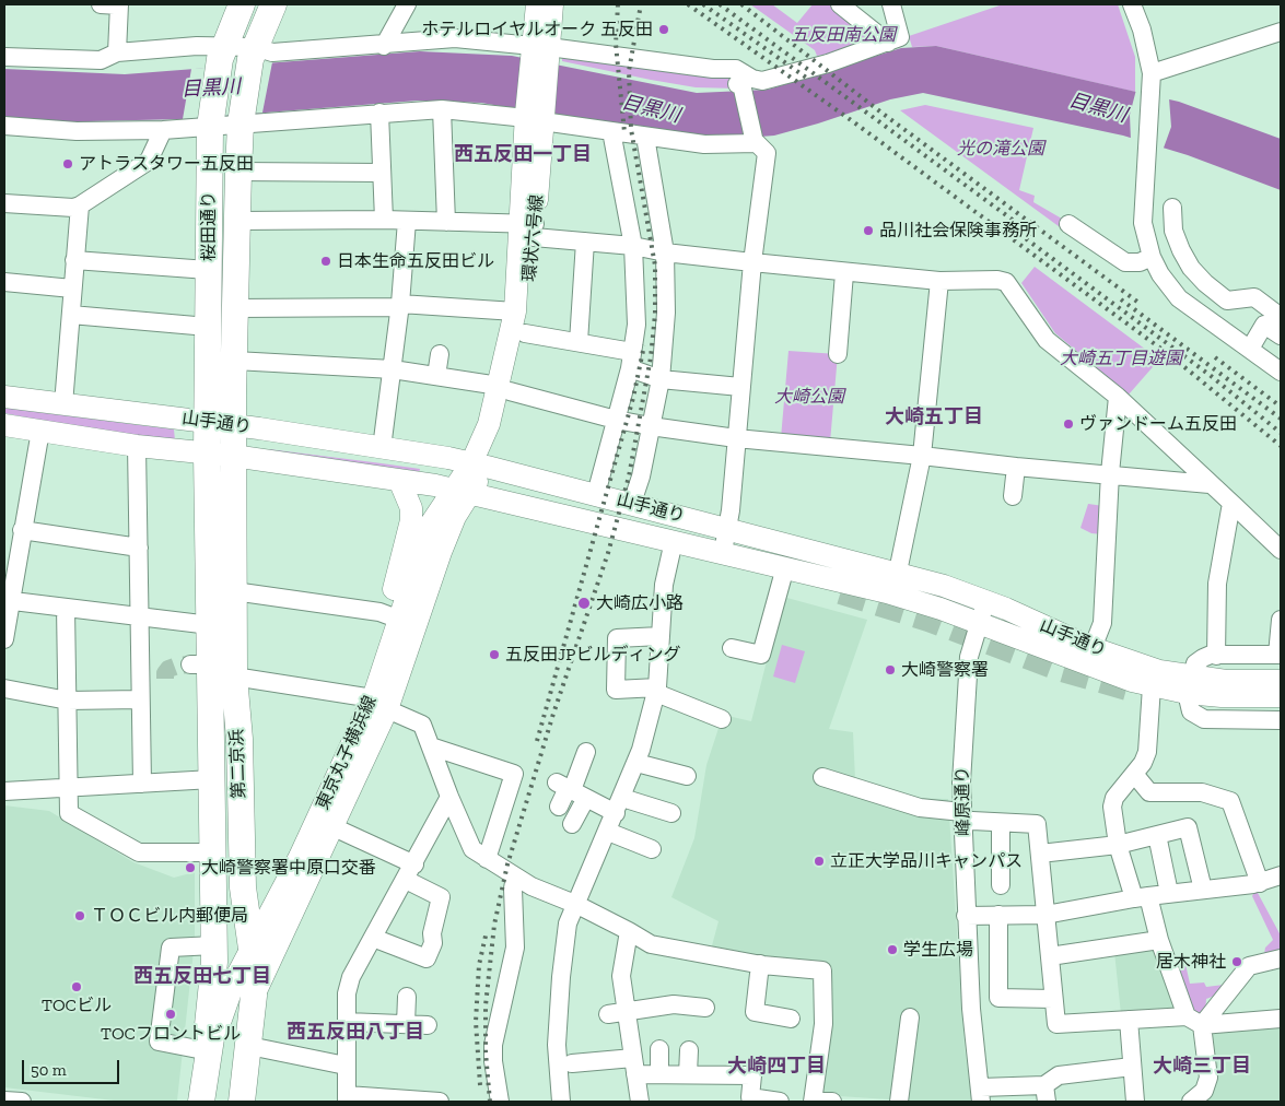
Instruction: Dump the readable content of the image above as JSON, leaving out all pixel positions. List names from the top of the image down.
{
  "streets": {
    "highway": ["桜田通り", "第二京浜"],
    "main road": ["環状六号線", "山手通り", "東京丸子横浜線"],
    "street": ["峰原通り"]
  },
  "crossings": [
    ["桜田通り", "山手通り"],
    ["桜田通り", "第二京浜"],
    ["環状六号線", "山手通り"],
    ["環状六号線", "東京丸子横浜線"],
    ["山手通り", "東京丸子横浜線"],
    ["山手通り", "第二京浜"],
    ["山手通り", "峰原通り"],
    ["東京丸子横浜線", "第二京浜"]
  ],
  "districts": [
    "西五反田一丁目",
    "大崎五丁目",
    "西五反田七丁目",
    "西五反田八丁目",
    "大崎四丁目",
    "大崎三丁目"
  ],
  "water": ["目黒川"],
  "parks": [
    "五反田南公園",
    "光の滝公園",
    "大崎五丁目遊園",
    "大崎公園"
  ],
  "places": [
    "ホテルロイヤルオーク 五反田",
    "アトラスタワー五反田",
    "品川社会保険事務所",
    "日本生命五反田ビル",
    "ヴァンドーム五反田",
    "大崎広小路",
    "五反田JPビルディング",
    "大崎警察署",
    "立正大学品川キャンパス",
    "大崎警察署中原口交番",
    "ＴＯＣビル内郵便局",
    "学生広場",
    "居木神社",
    "TOCビル",
    "TOCフロントビル"
  ],
  "scale_bar": "50 m"
}
